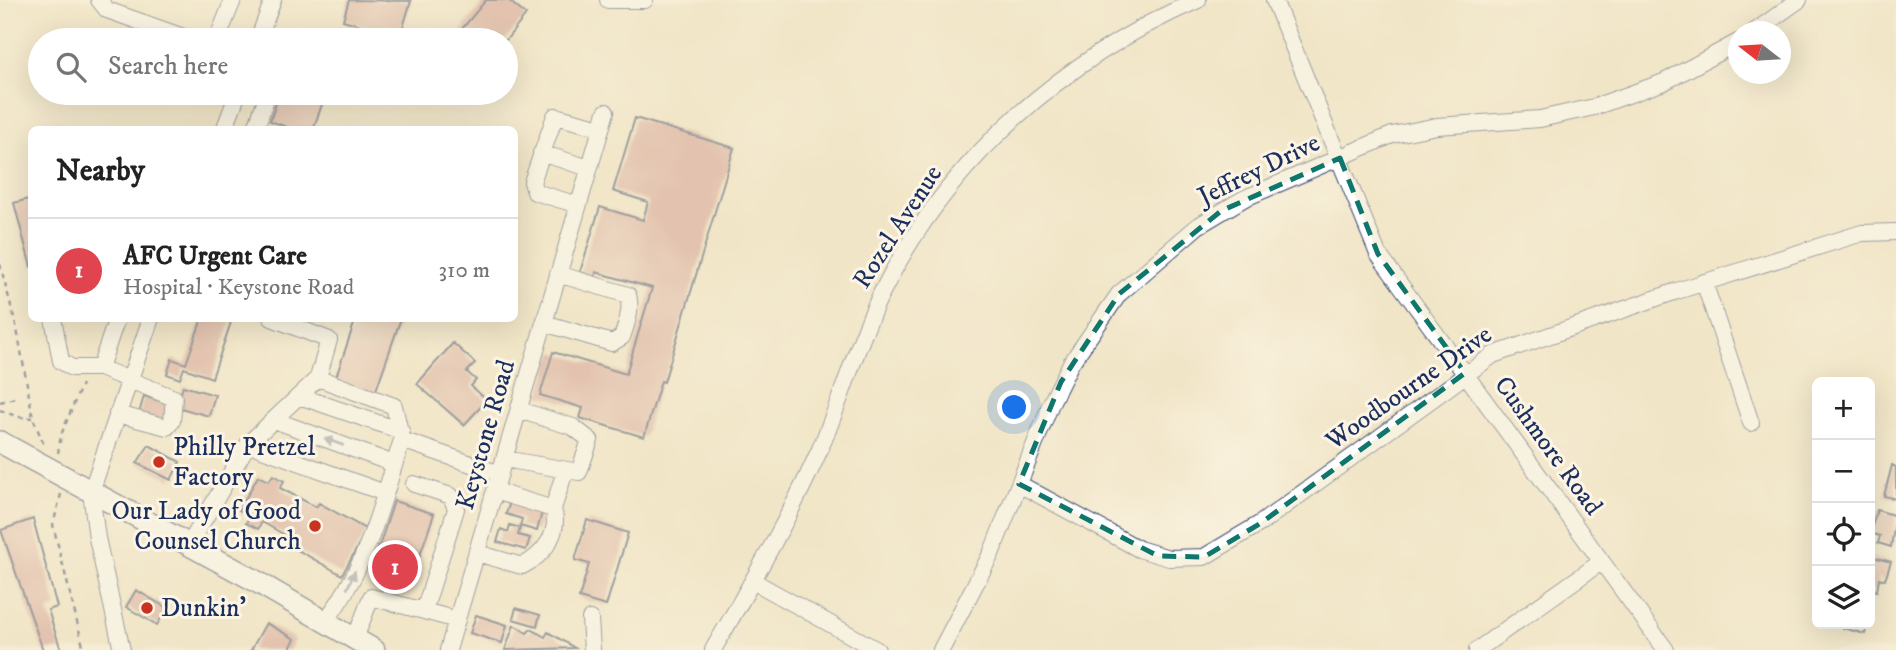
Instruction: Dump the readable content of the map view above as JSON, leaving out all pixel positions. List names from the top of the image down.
{
  "streets": {
    "street": [
      "Jeffrey Drive",
      "Rozel Avenue",
      "Woodbourne Drive",
      "Keystone Road",
      "Cushmore Road"
    ]
  },
  "crossings": [
    ["Jeffrey Drive", "Woodbourne Drive"],
    ["Jeffrey Drive", "Cushmore Road"],
    ["Woodbourne Drive", "Cushmore Road"]
  ],
  "places": ["Philly Pretzel Factory", "Our Lady of Good Counsel Church", "Dunkin'"],
  "north": "left",
  "page": {
    "search": "Search here",
    "heading": "Nearby",
    "list": [
      {
        "mark": "1",
        "name": "AFC Urgent Care",
        "note": "Hospital · Keystone Road",
        "value": "310 m"
      }
    ],
    "map_buttons": ["+", "−"],
    "pins": "1"
  }
}
